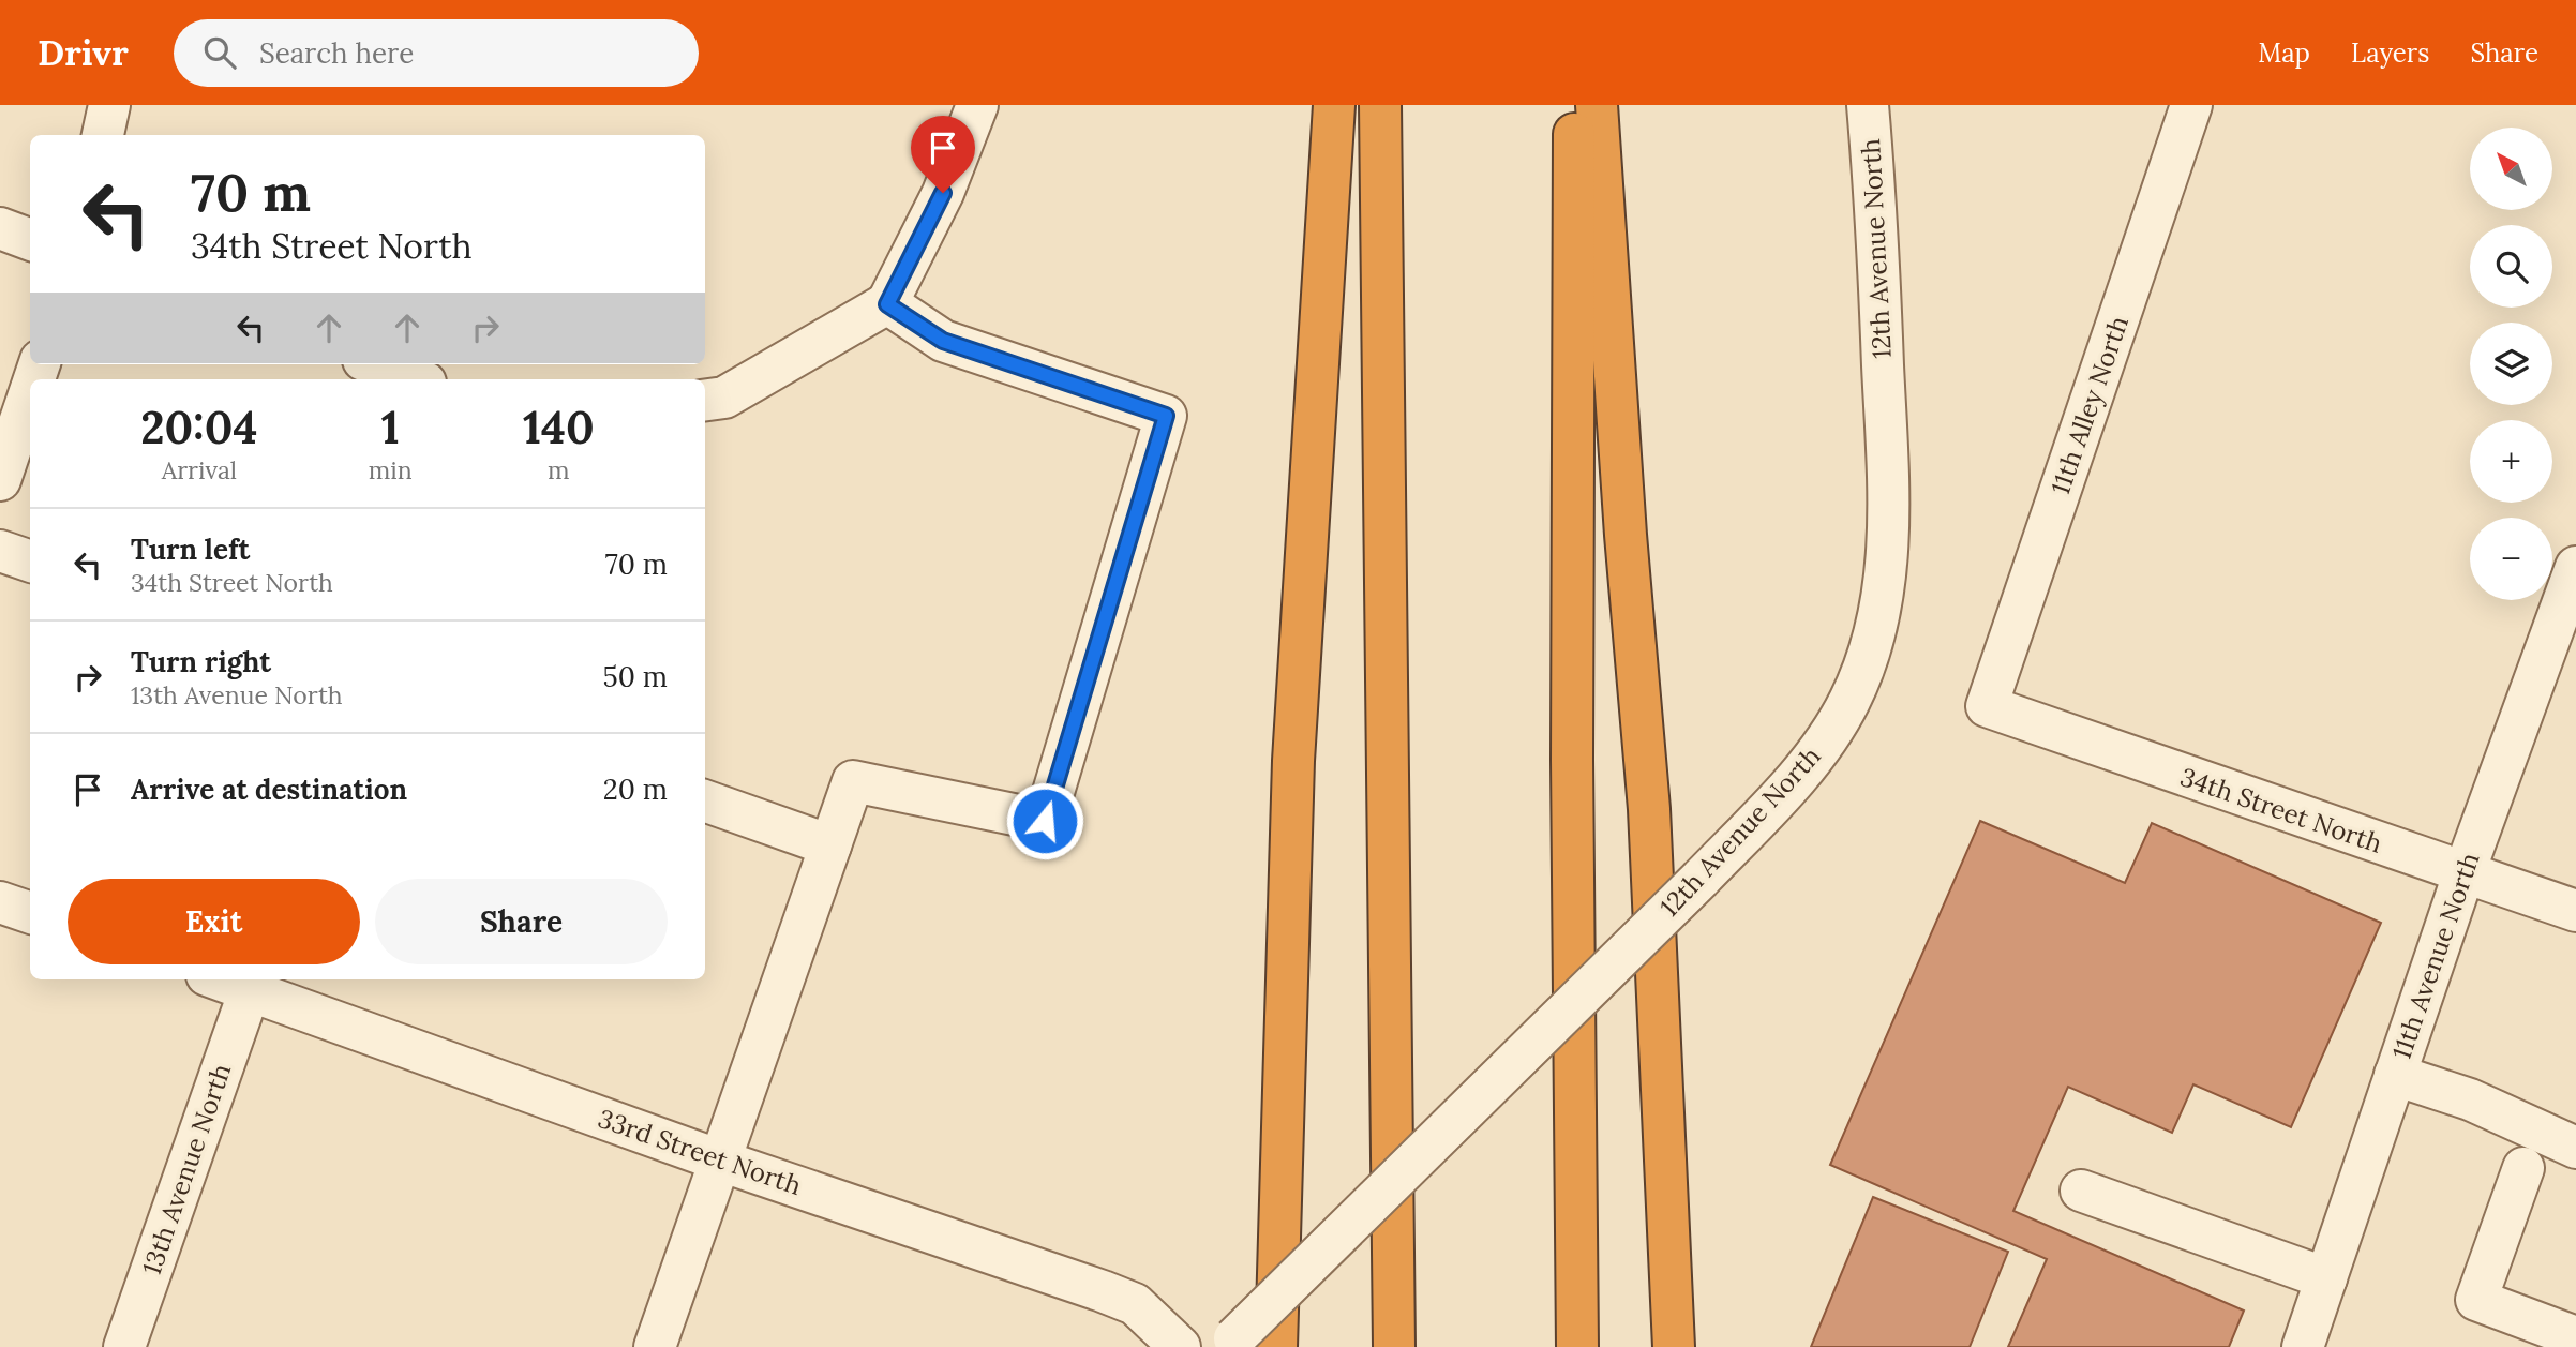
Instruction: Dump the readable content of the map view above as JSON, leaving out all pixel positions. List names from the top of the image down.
{
  "streets": {
    "street": [
      "12th Avenue North",
      "11th Alley North",
      "34th Street North",
      "11th Avenue North",
      "33rd Street North",
      "13th Avenue North"
    ]
  },
  "crossings": [
    ["11th Alley North", "34th Street North"],
    ["34th Street North", "11th Avenue North"],
    ["33rd Street North", "13th Avenue North"]
  ],
  "north": "top left",
  "page": {
    "header": "Drivr",
    "search": "Search here",
    "nav": ["Map", "Layers", "Share"],
    "map_buttons": ["+", "−"],
    "turn": ["70 m", "34th Street North"],
    "eta": [
      "20:04",
      "Arrival",
      "1",
      "min",
      "140",
      "m"
    ],
    "list": [
      {
        "name": "Turn left",
        "note": "34th Street North",
        "value": "70 m"
      },
      {
        "name": "Turn right",
        "note": "13th Avenue North",
        "value": "50 m"
      },
      {
        "name": "Arrive at destination",
        "value": "20 m"
      }
    ],
    "buttons": ["Exit", "Share"]
  }
}
